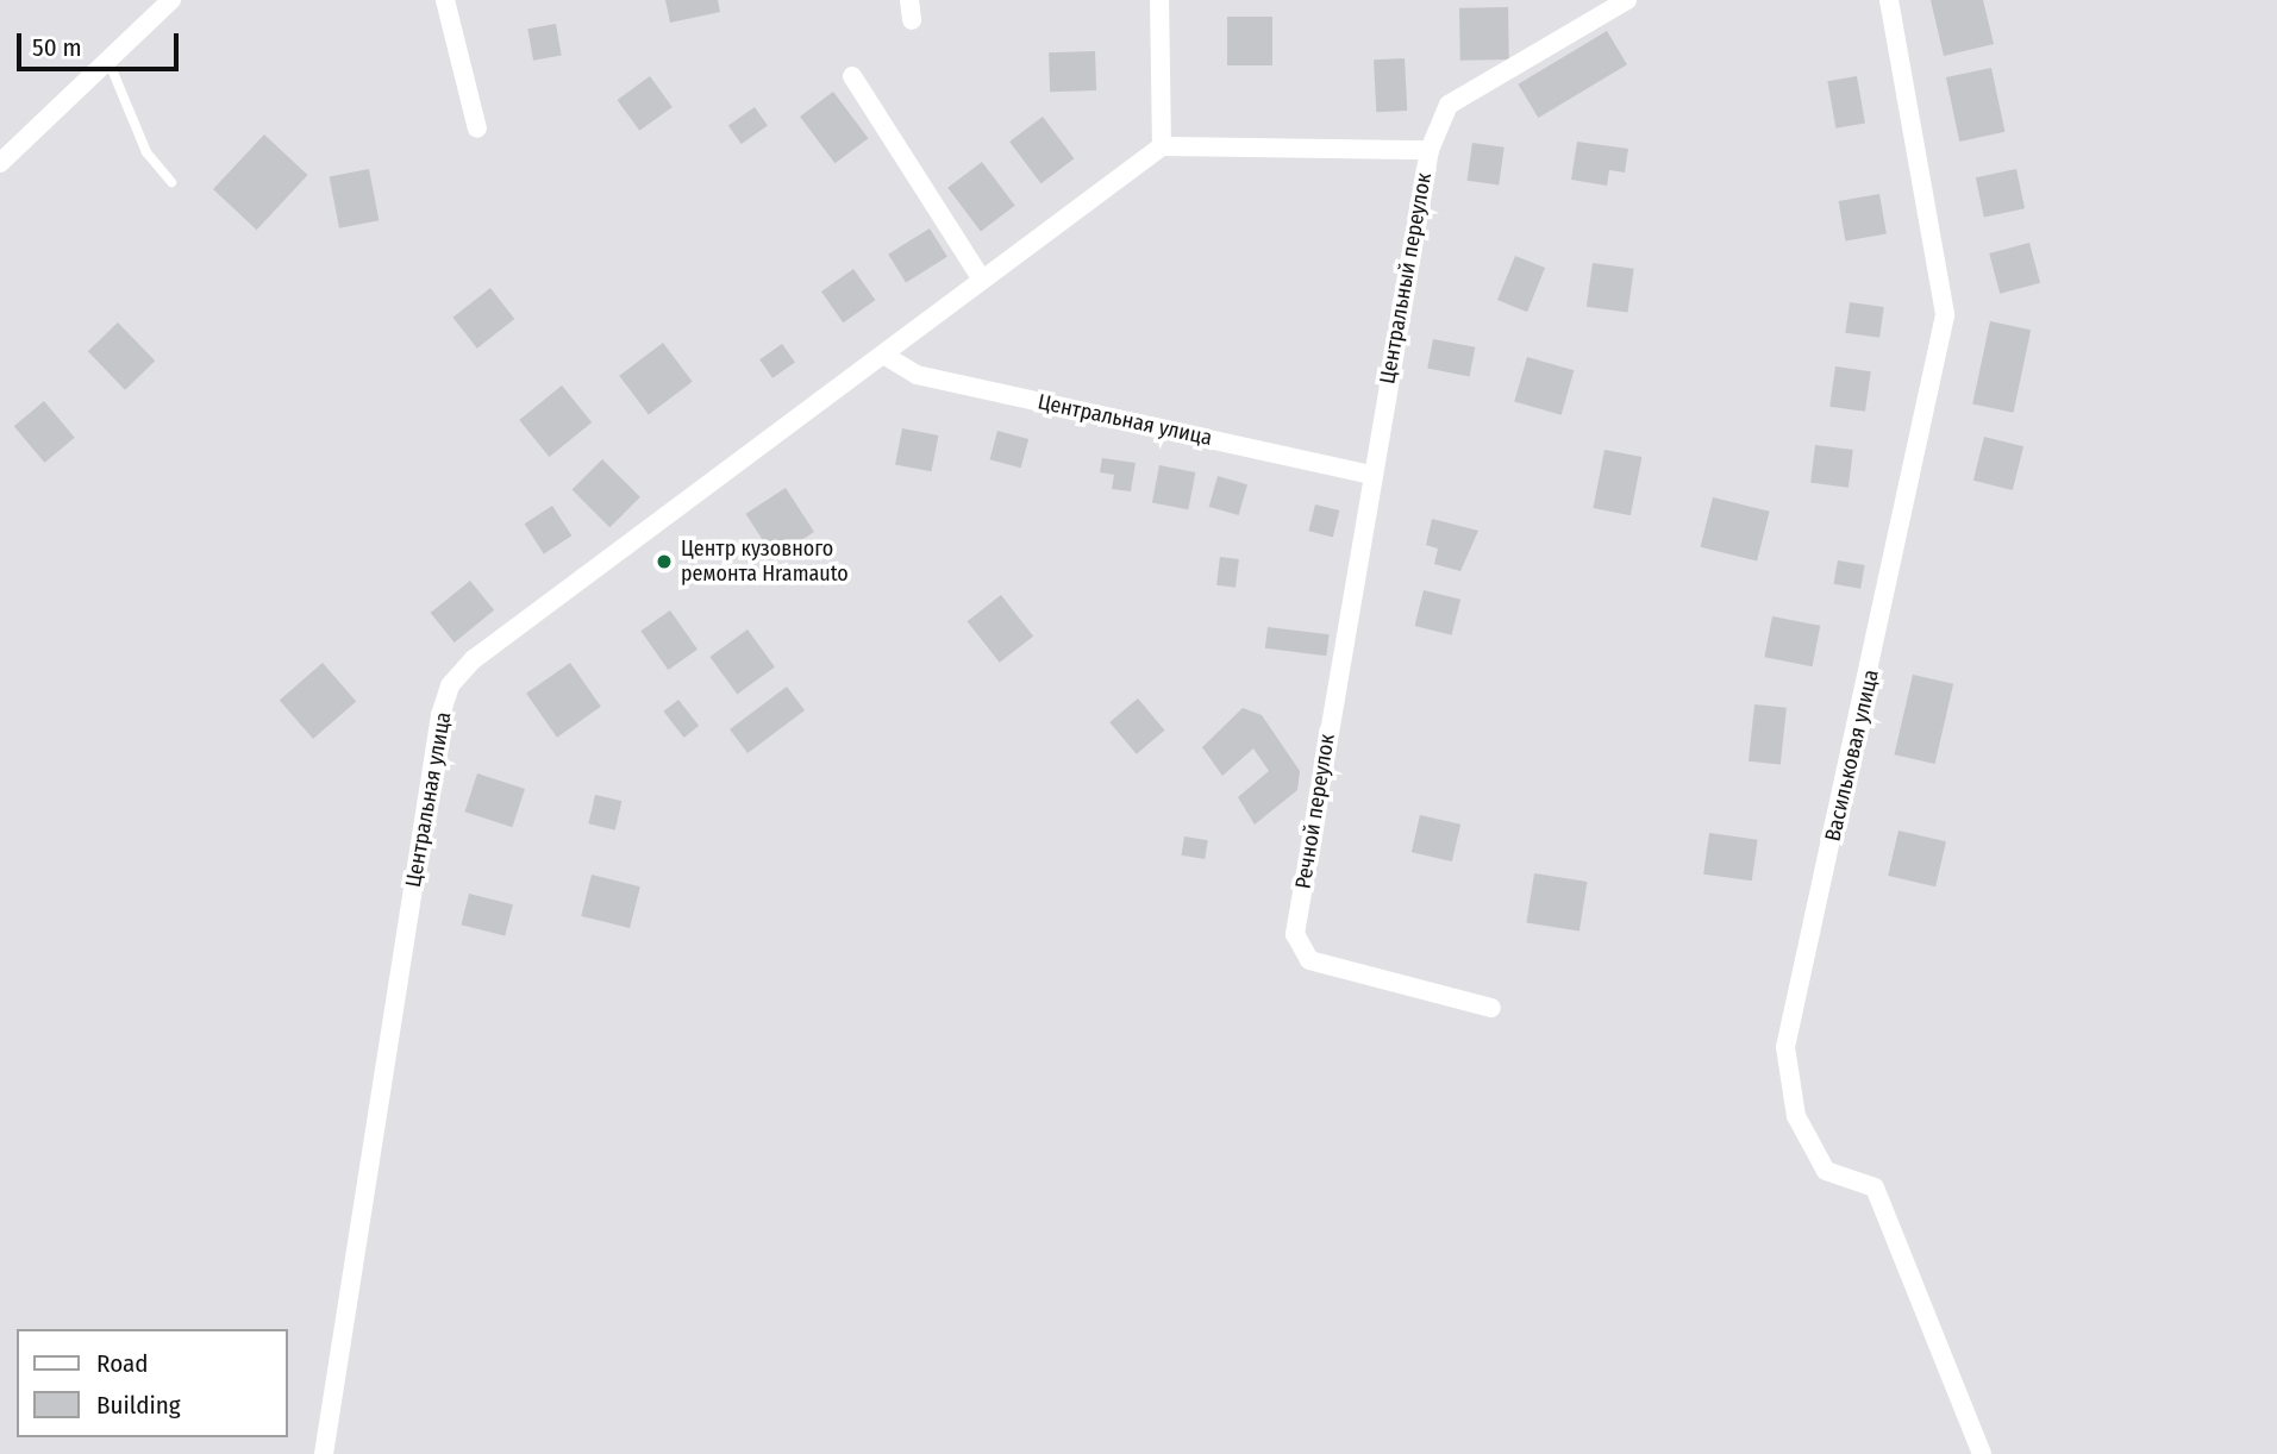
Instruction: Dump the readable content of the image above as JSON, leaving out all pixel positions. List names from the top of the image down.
{
  "streets": {
    "street": [
      "Центральный переулок",
      "Центральная улица",
      "Васильковая улица",
      "Речной переулок"
    ]
  },
  "crossings": [
    ["Центральный переулок", "Центральная улица"],
    ["Центральный переулок", "Речной переулок"],
    ["Центральная улица", "Речной переулок"]
  ],
  "places": ["Центр кузовного ремонта Hramauto"],
  "legend": ["Road", "Building"],
  "scale_bar": "50 m"
}
